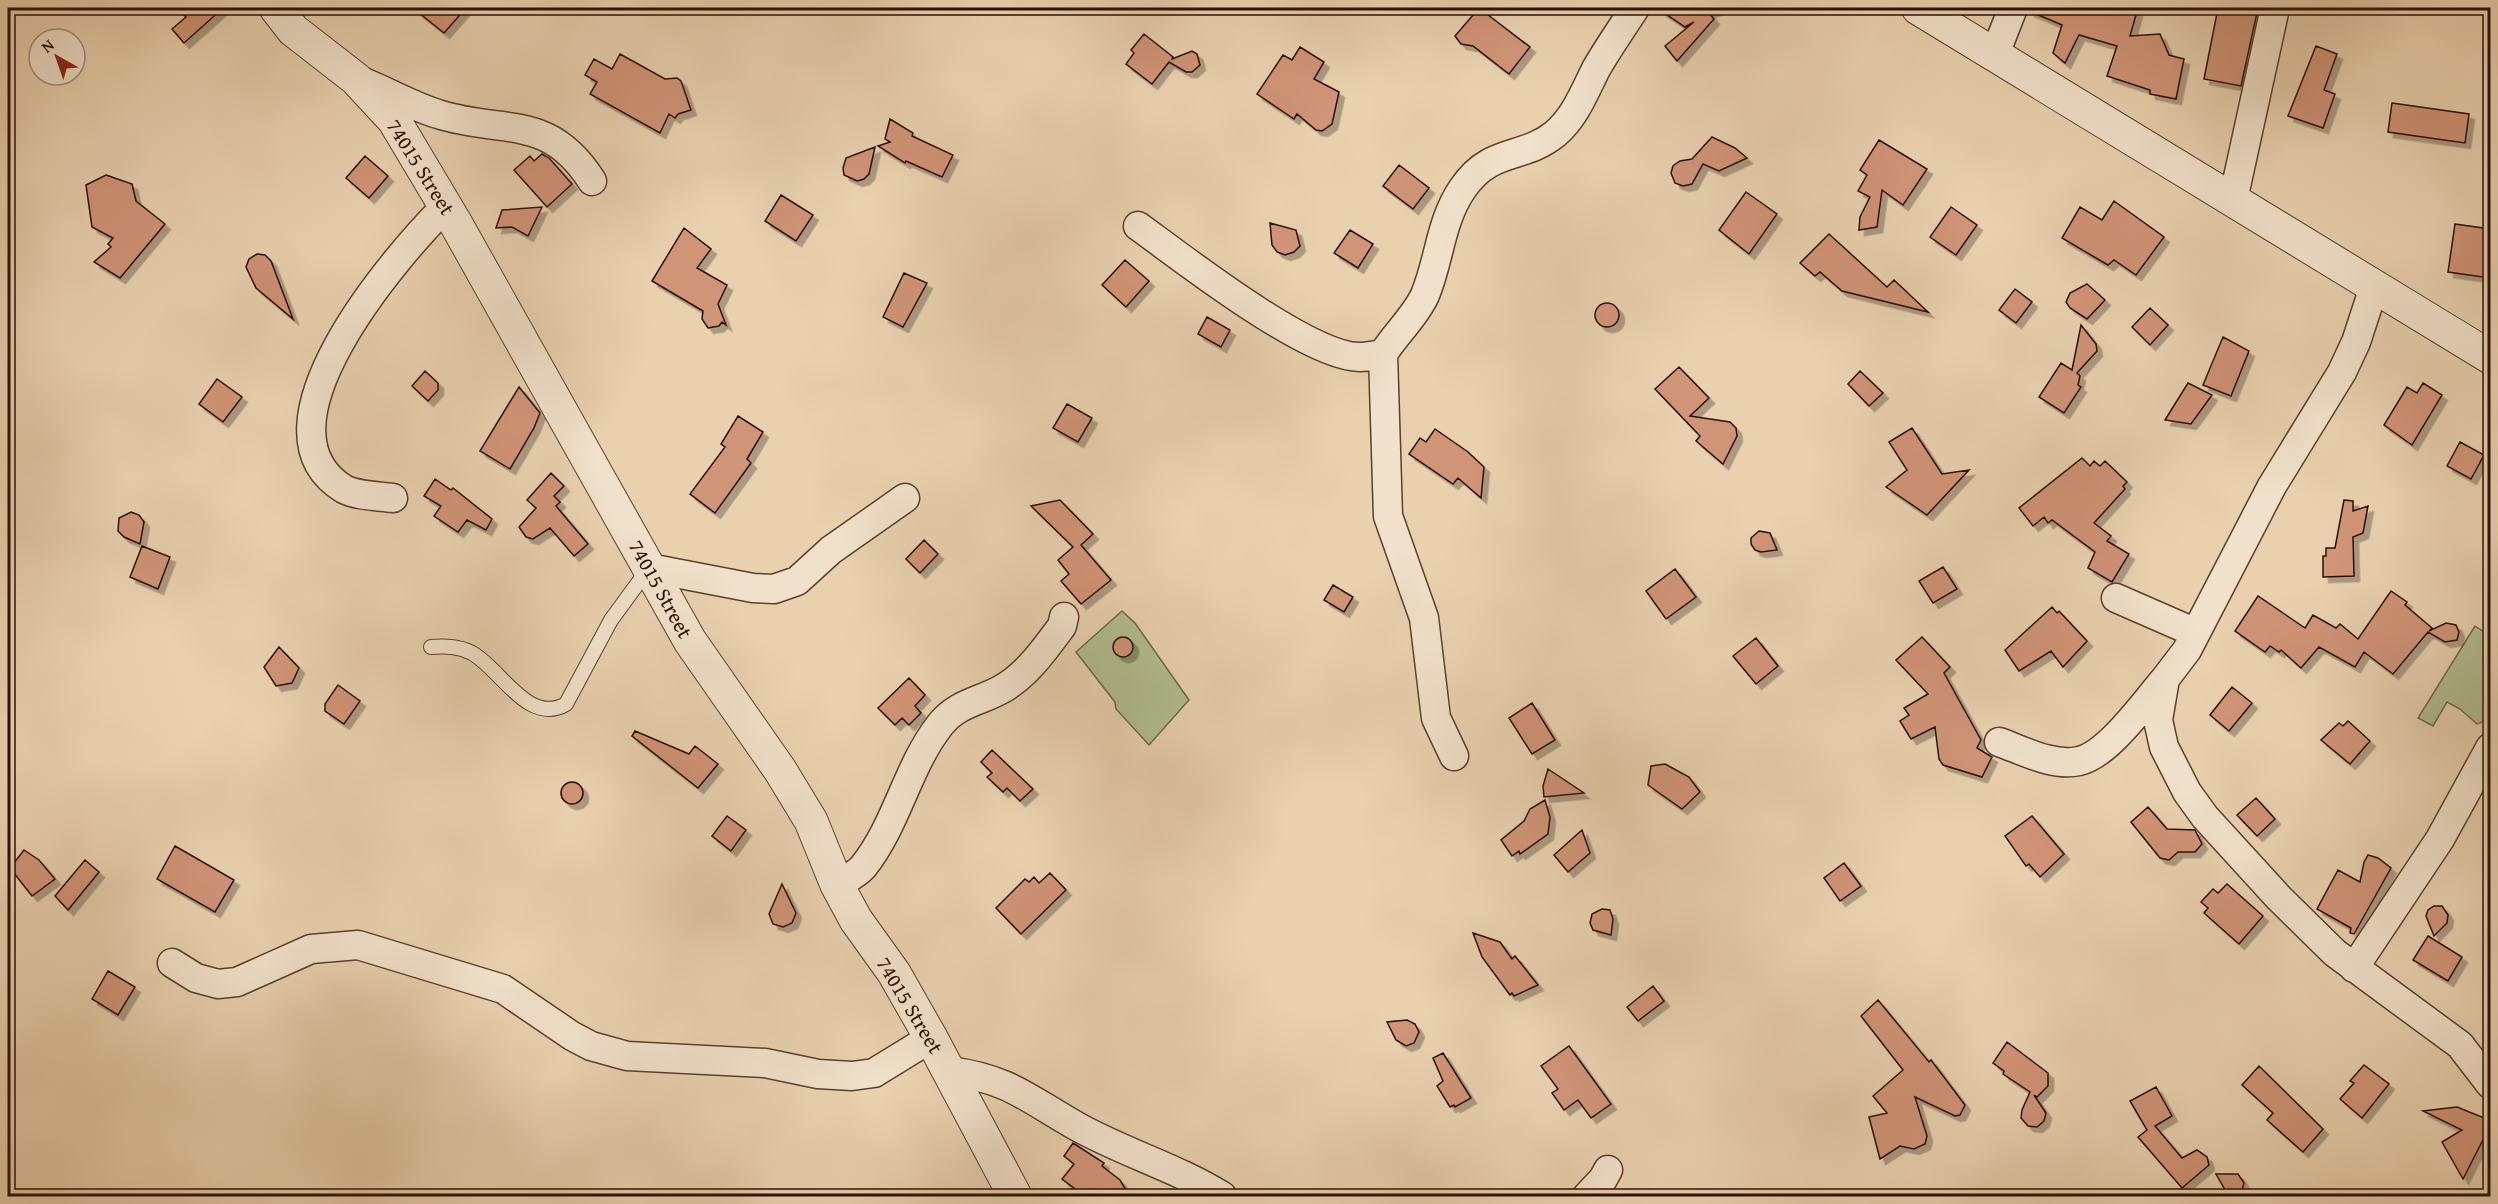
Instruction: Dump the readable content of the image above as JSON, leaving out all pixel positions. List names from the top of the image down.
{
  "streets": {
    "street": ["74015 Street"]
  },
  "north": "top left"
}
